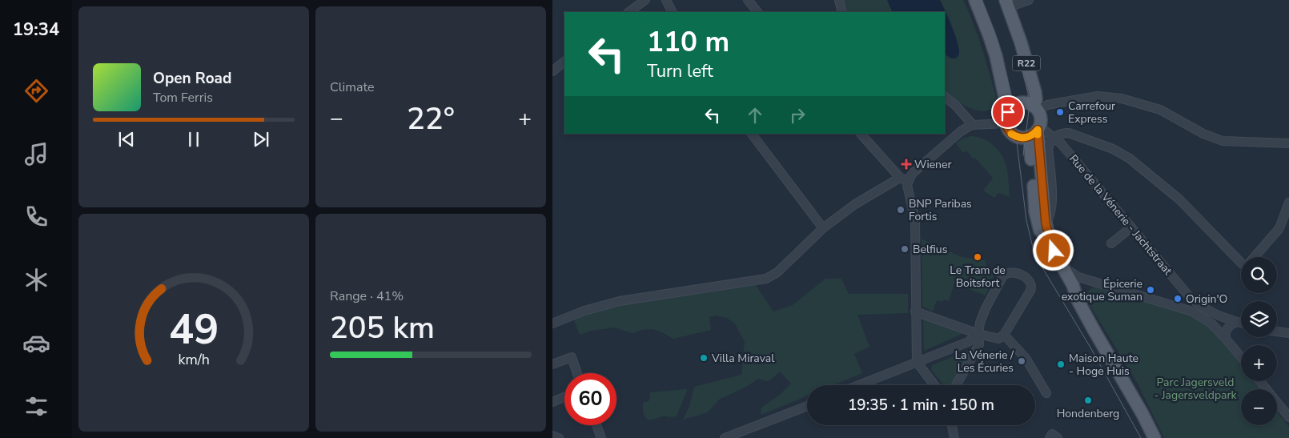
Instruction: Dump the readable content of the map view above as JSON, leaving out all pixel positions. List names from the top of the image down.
{
  "streets": {
    "main road": ["R22"],
    "street": ["Rue de la Vénerie - Jachtstraat"]
  },
  "crossings": [
    ["R22", "Rue de la Vénerie - Jachtstraat"]
  ],
  "parks": ["Parc Jagersveld - Jagersveldpark"],
  "places": {
    "other": [
      "Carrefour Express",
      "BNP Paribas Fortis",
      "Belfius",
      "Le Tram de Boitsfort",
      "Épicerie exotique Suman",
      "Origin'O",
      "Villa Miraval",
      "La Vénerie / Les Écuries",
      "Maison Haute - Hoge Huis",
      "Hondenberg"
    ],
    "health": ["Wiener"]
  },
  "page": {
    "tabs": "19:34",
    "tile": [
      "Climate",
      ["Range · 41%", "205 km"]
    ],
    "turn": ["110 m", "Turn left"],
    "song": ["Open Road", "Tom Ferris"],
    "heat": ["−", "22°", "+"],
    "map_buttons": ["+", "−"],
    "limit": "60",
    "trip": "19:35 · 1 min · 150 m",
    "gauge": ["49", "km/h"]
  }
}
